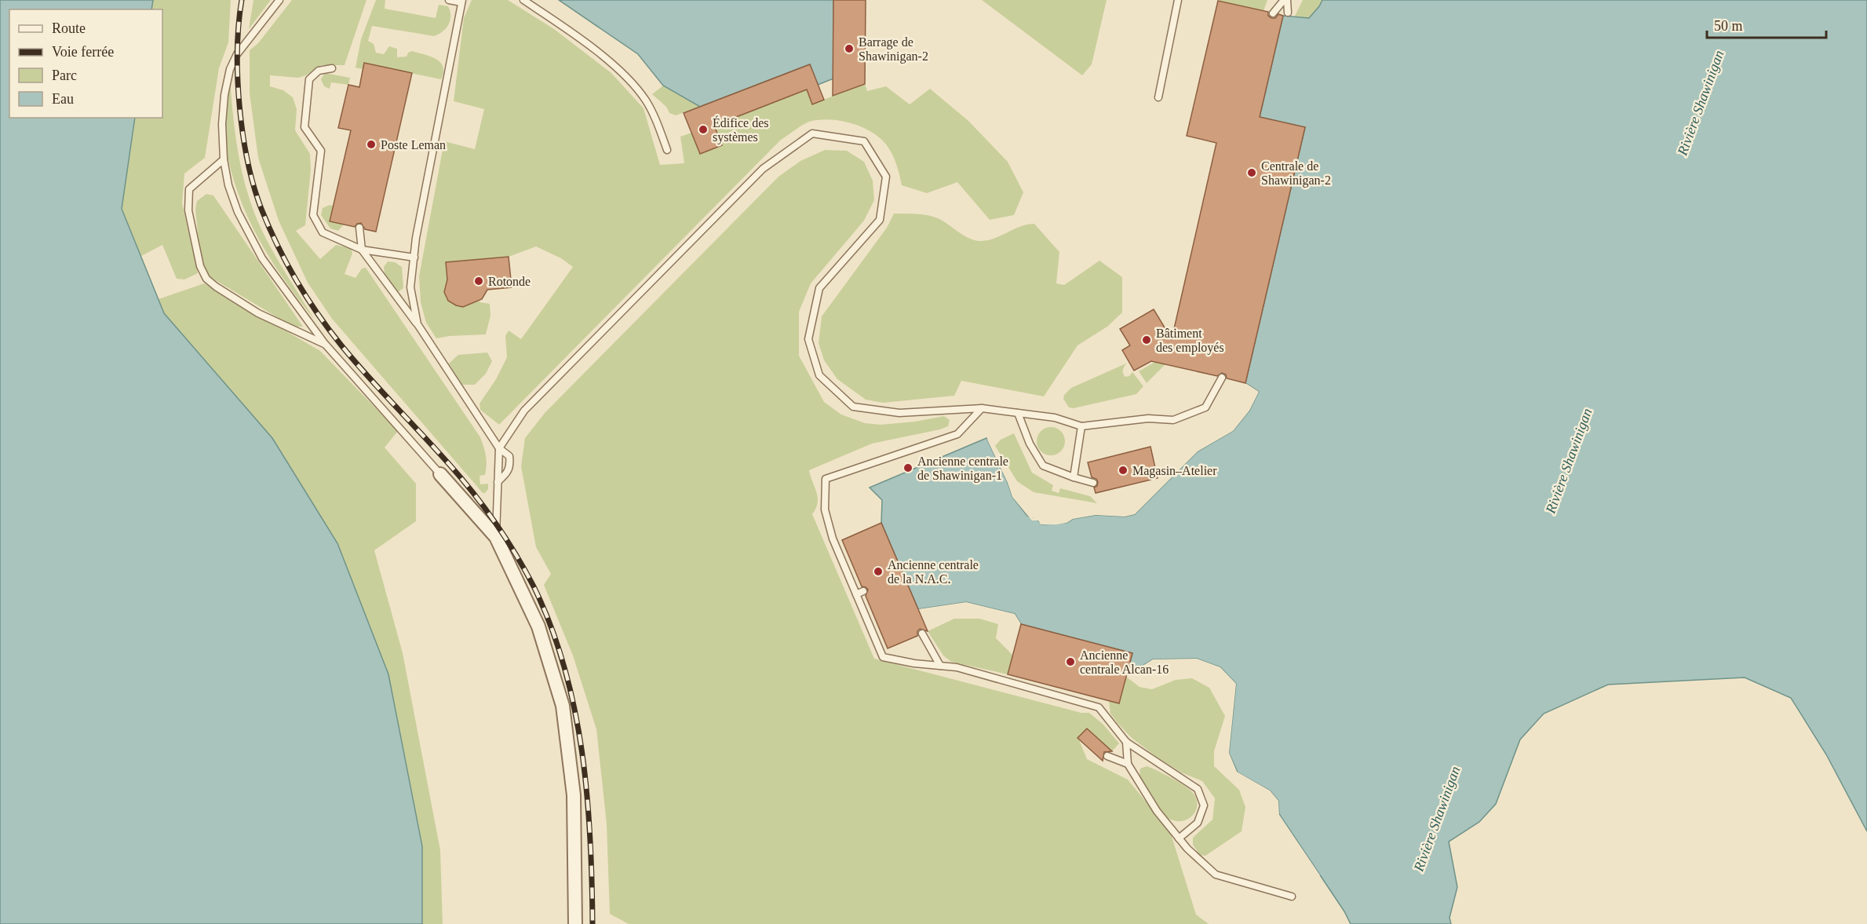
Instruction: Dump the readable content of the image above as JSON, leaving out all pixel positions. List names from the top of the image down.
{
  "water": ["Rivière Shawinigan"],
  "places": [
    "Barrage de Shawinigan-2",
    "Édifice des systèmes",
    "Poste Leman",
    "Centrale de Shawinigan-2",
    "Rotonde",
    "Bâtiment des employés",
    "Ancienne centrale de Shawinigan-1",
    "Magasin–Atelier",
    "Ancienne centrale de la N.A.C.",
    "Ancienne centrale Alcan-16"
  ],
  "legend": [
    "Route",
    "Voie ferrée",
    "Parc",
    "Eau"
  ],
  "scale_bar": "50 m"
}
